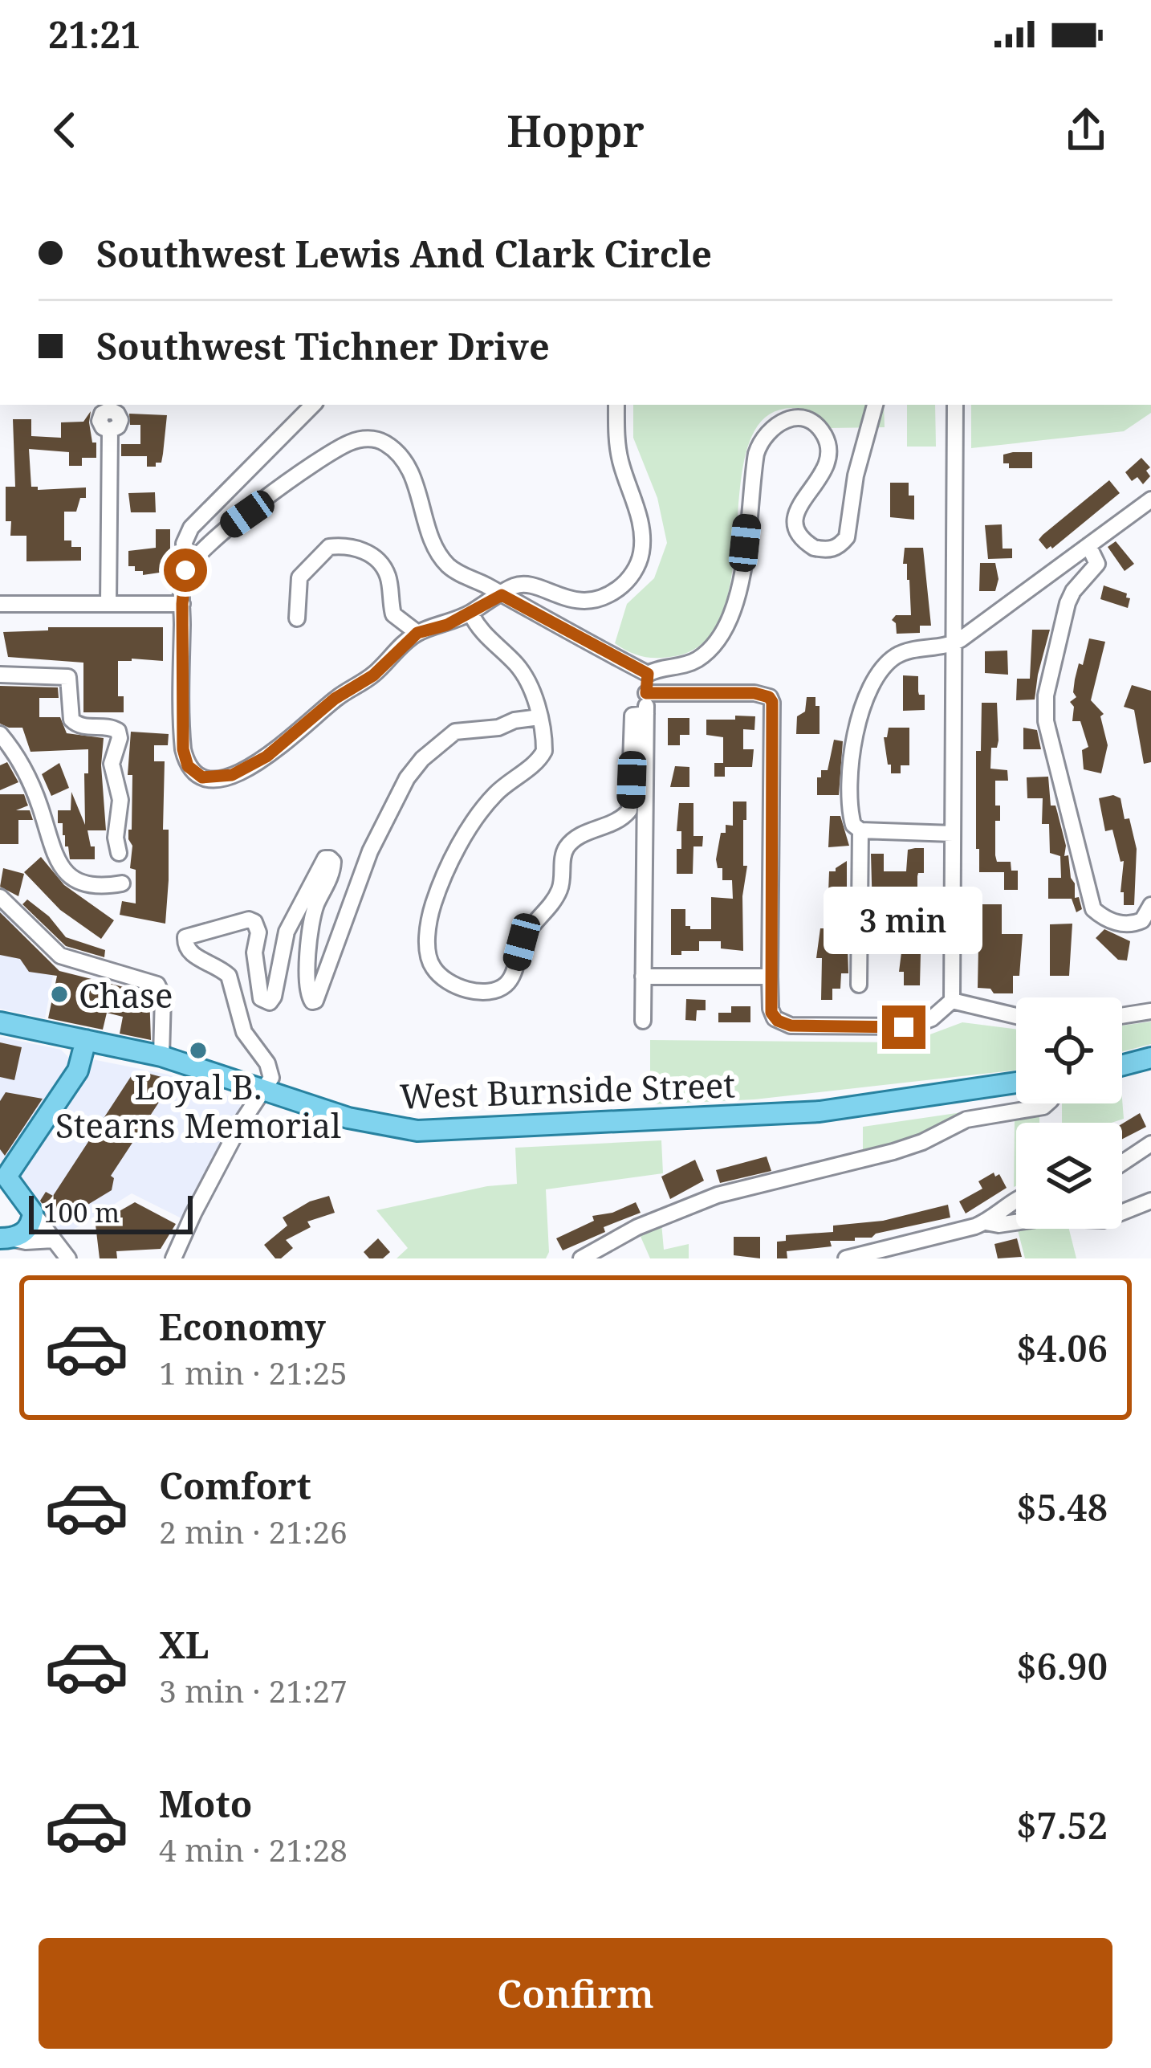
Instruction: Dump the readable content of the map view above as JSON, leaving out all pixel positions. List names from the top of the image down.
{
  "streets": {
    "main road": ["West Burnside Street"]
  },
  "places": ["Chase", "Loyal B. Stearns Memorial"],
  "scale_bar": "100 m",
  "page": {
    "status": "21:21",
    "header": "Hoppr",
    "banner": ["Southwest Lewis And Clark Circle", "Southwest Tichner Drive"],
    "bubble": "3 min",
    "scale": "100 m",
    "list": [
      {
        "name": "Economy",
        "note": "1 min · 21:25",
        "value": "$4.06"
      },
      {
        "name": "Comfort",
        "note": "2 min · 21:26",
        "value": "$5.48"
      },
      {
        "name": "XL",
        "note": "3 min · 21:27",
        "value": "$6.90"
      },
      {
        "name": "Moto",
        "note": "4 min · 21:28",
        "value": "$7.52"
      }
    ],
    "buttons": "Confirm"
  }
}
